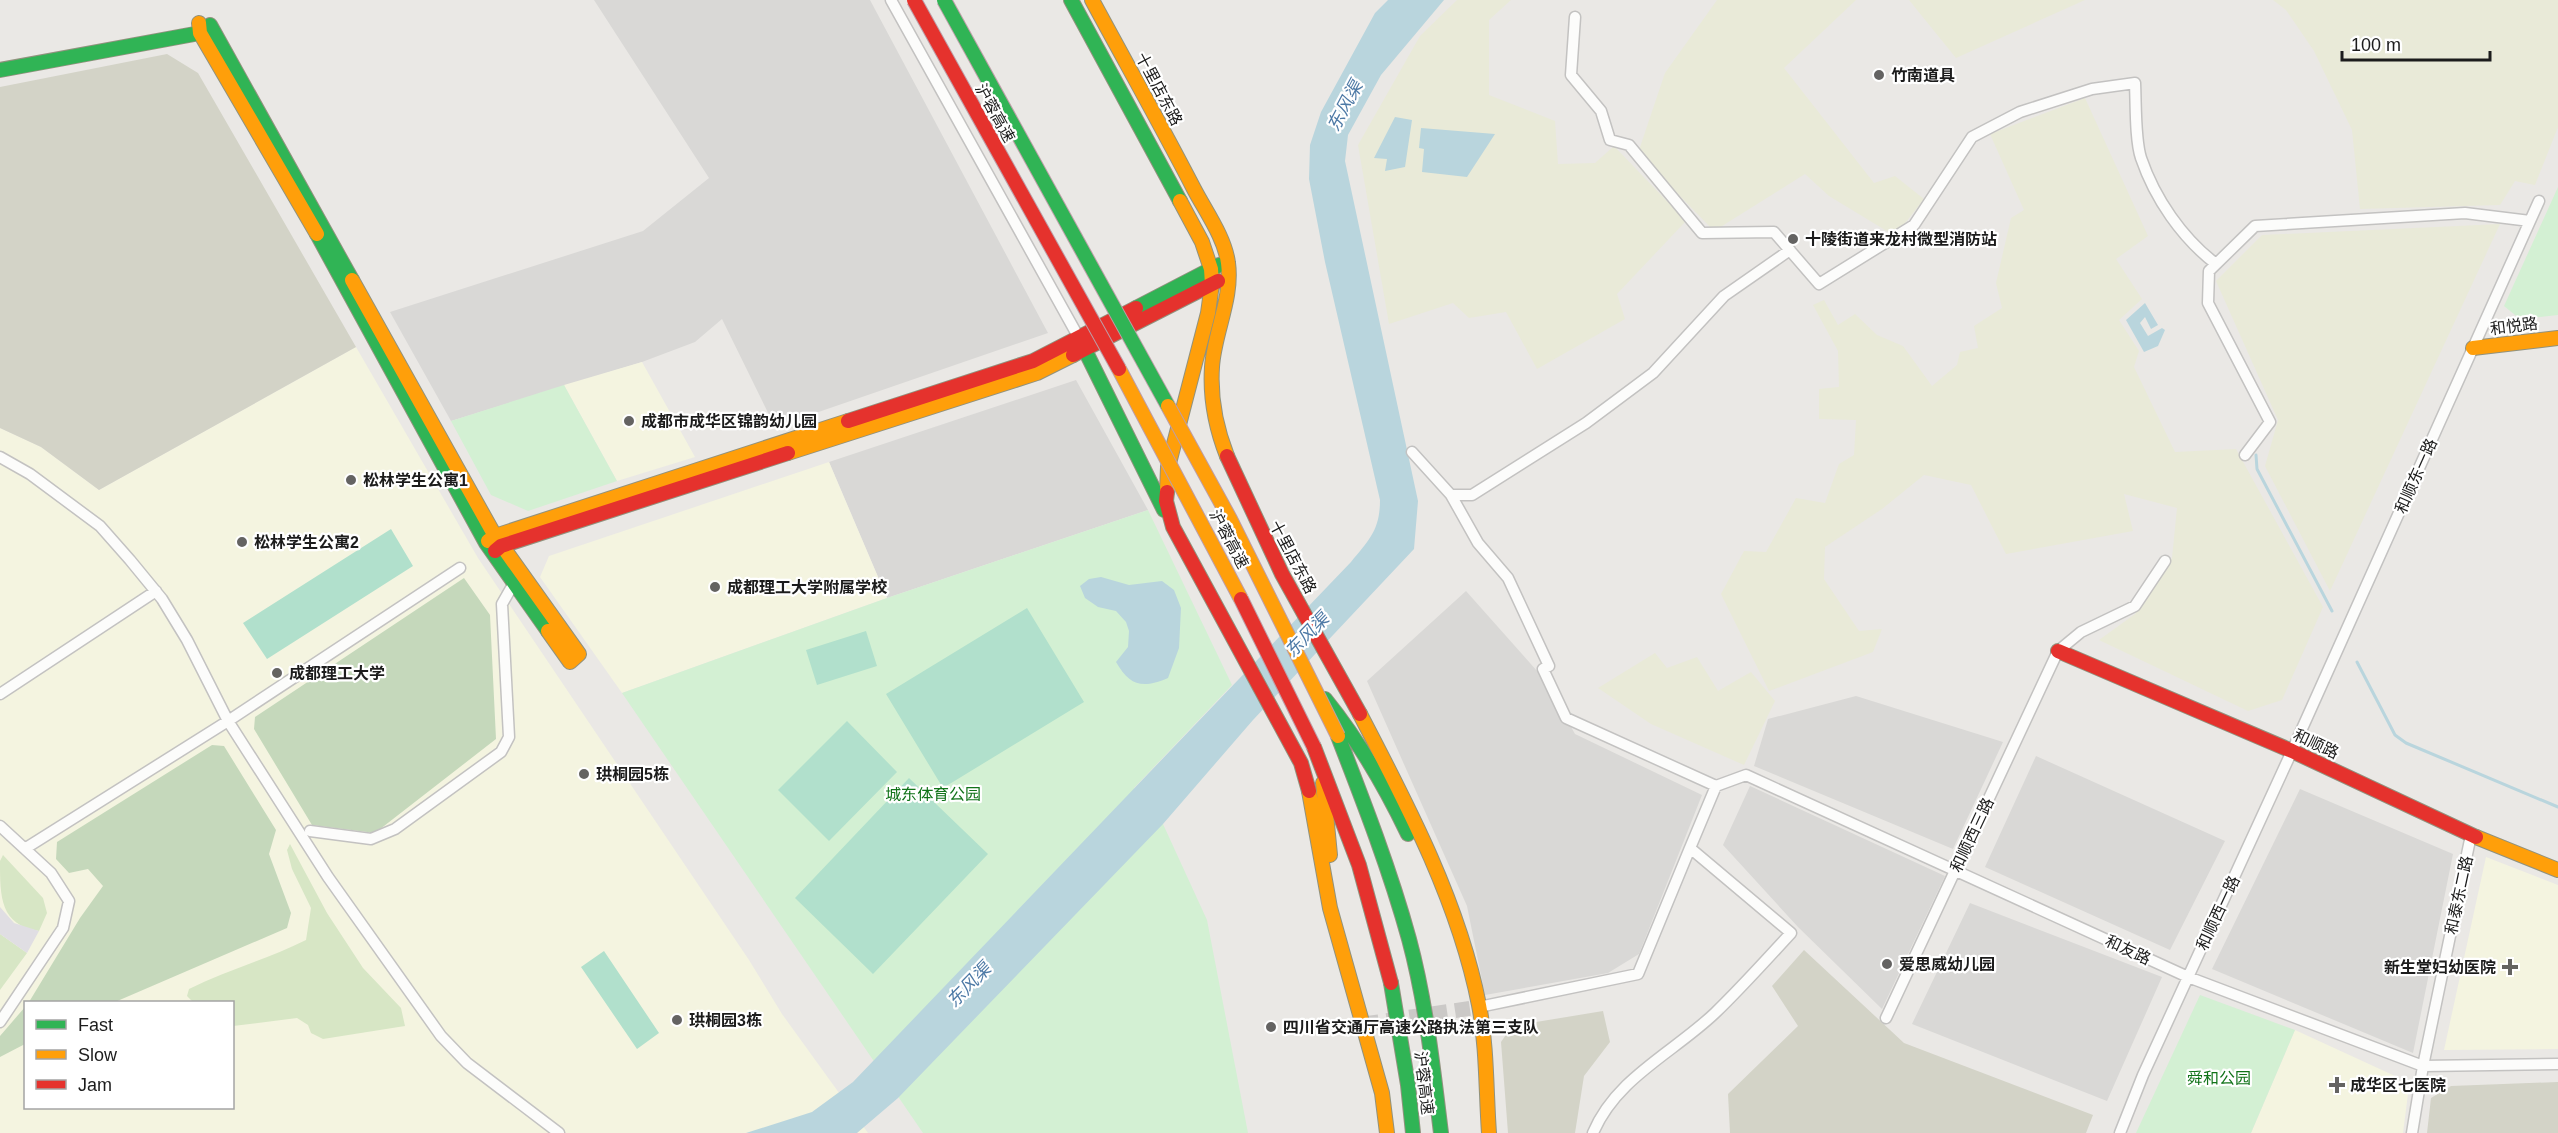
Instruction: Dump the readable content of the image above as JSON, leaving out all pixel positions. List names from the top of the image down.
{
  "streets": {
    "main road": [
      "十里店东路",
      "沪蓉高速",
      "和悦路",
      "和顺路"
    ],
    "street": [
      "和顺东一路",
      "和顺西三路",
      "和泰东二路",
      "和顺西一路",
      "和友路"
    ]
  },
  "crossings": [
    ["和悦路", "和顺东一路"],
    ["和顺东一路", "和顺路"],
    ["和顺东一路", "和顺西一路"],
    ["和顺路", "和顺西三路"],
    ["和顺路", "和泰东二路"],
    ["和顺路", "和顺西一路"],
    ["和顺西三路", "和友路"],
    ["和泰东二路", "和友路"],
    ["和顺西一路", "和友路"]
  ],
  "water": ["东风渠"],
  "parks": ["城东体育公园", "舜和公园"],
  "places": {
    "other": [
      "竹南道具",
      "十陵街道来龙村微型消防站",
      "成都市成华区锦韵幼儿园",
      "松林学生公寓1",
      "松林学生公寓2",
      "成都理工大学附属学校",
      "成都理工大学",
      "珙桐园5栋",
      "爱思威幼儿园",
      "珙桐园3栋",
      "四川省交通厅高速公路执法第三支队"
    ],
    "health": ["新生堂妇幼医院", "成华区七医院"]
  },
  "legend": ["Fast", "Slow", "Jam"],
  "scale_bar": "100 m"
}
